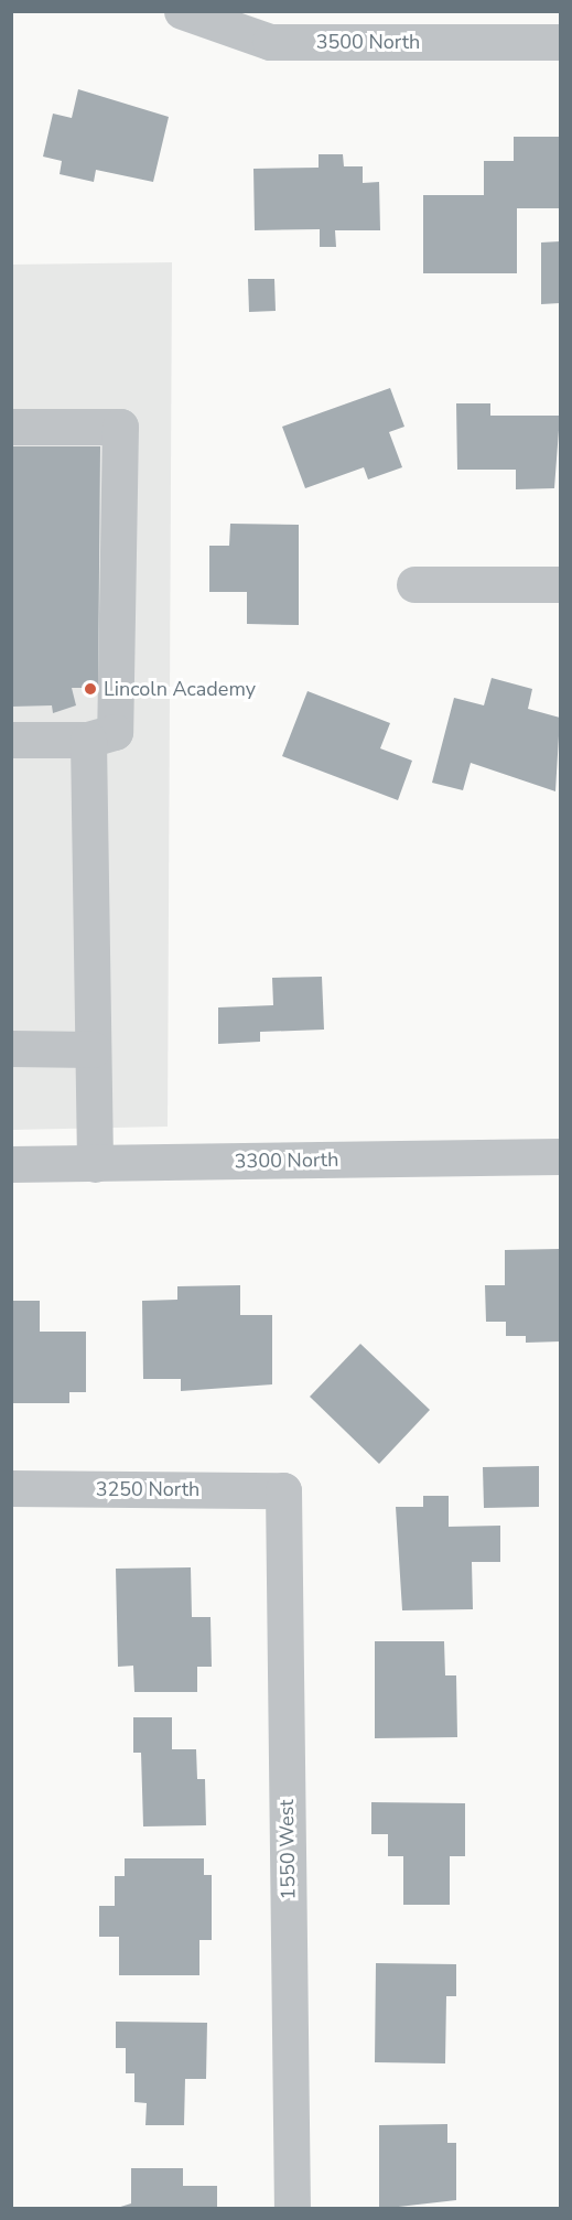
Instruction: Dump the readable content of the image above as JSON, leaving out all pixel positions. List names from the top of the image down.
{
  "streets": {
    "street": [
      "3500 North",
      "3300 North",
      "3250 North",
      "1550 West"
    ]
  },
  "crossings": [
    ["3250 North", "1550 West"]
  ],
  "places": ["Lincoln Academy"]
}
